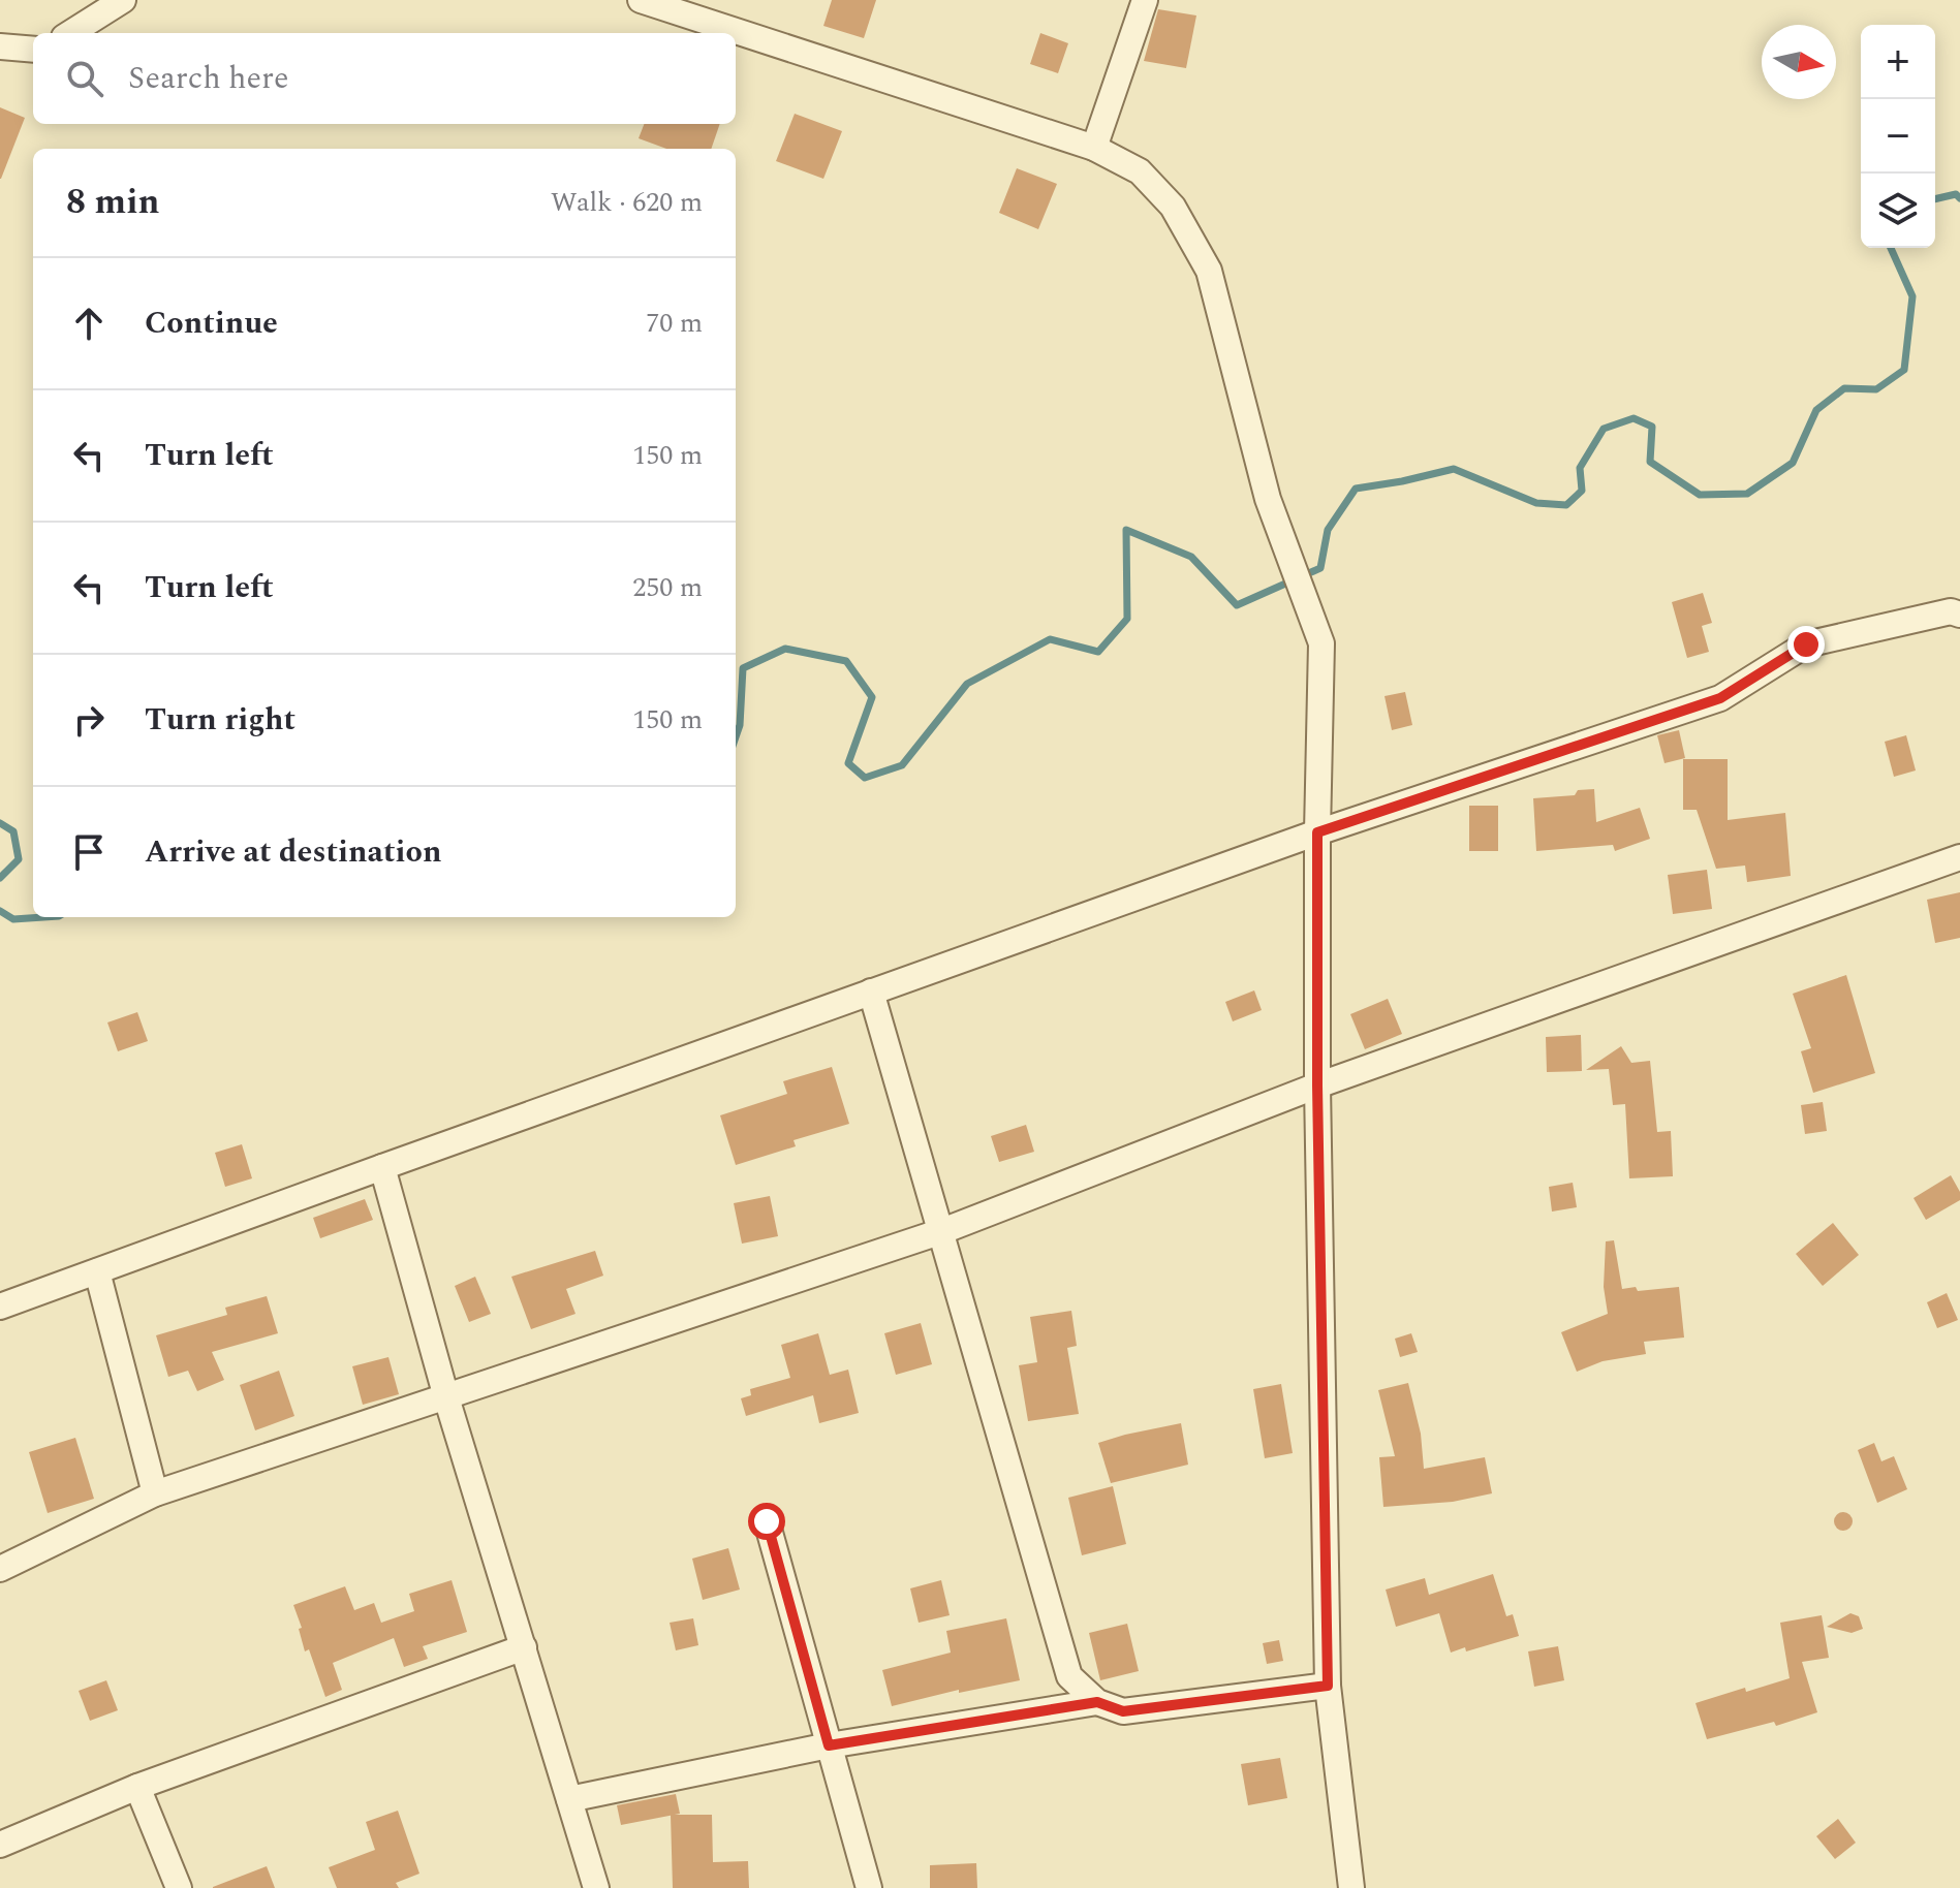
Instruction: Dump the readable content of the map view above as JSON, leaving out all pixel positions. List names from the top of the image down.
{
  "north": "right",
  "page": {
    "map_buttons": ["+", "−"],
    "search": "Search here",
    "heading": ["8 min", "Walk · 620 m"],
    "list": [
      ["Continue", "70 m"],
      ["Turn left", "150 m"],
      ["Turn left", "250 m"],
      ["Turn right", "150 m"],
      "Arrive at destination"
    ]
  }
}
